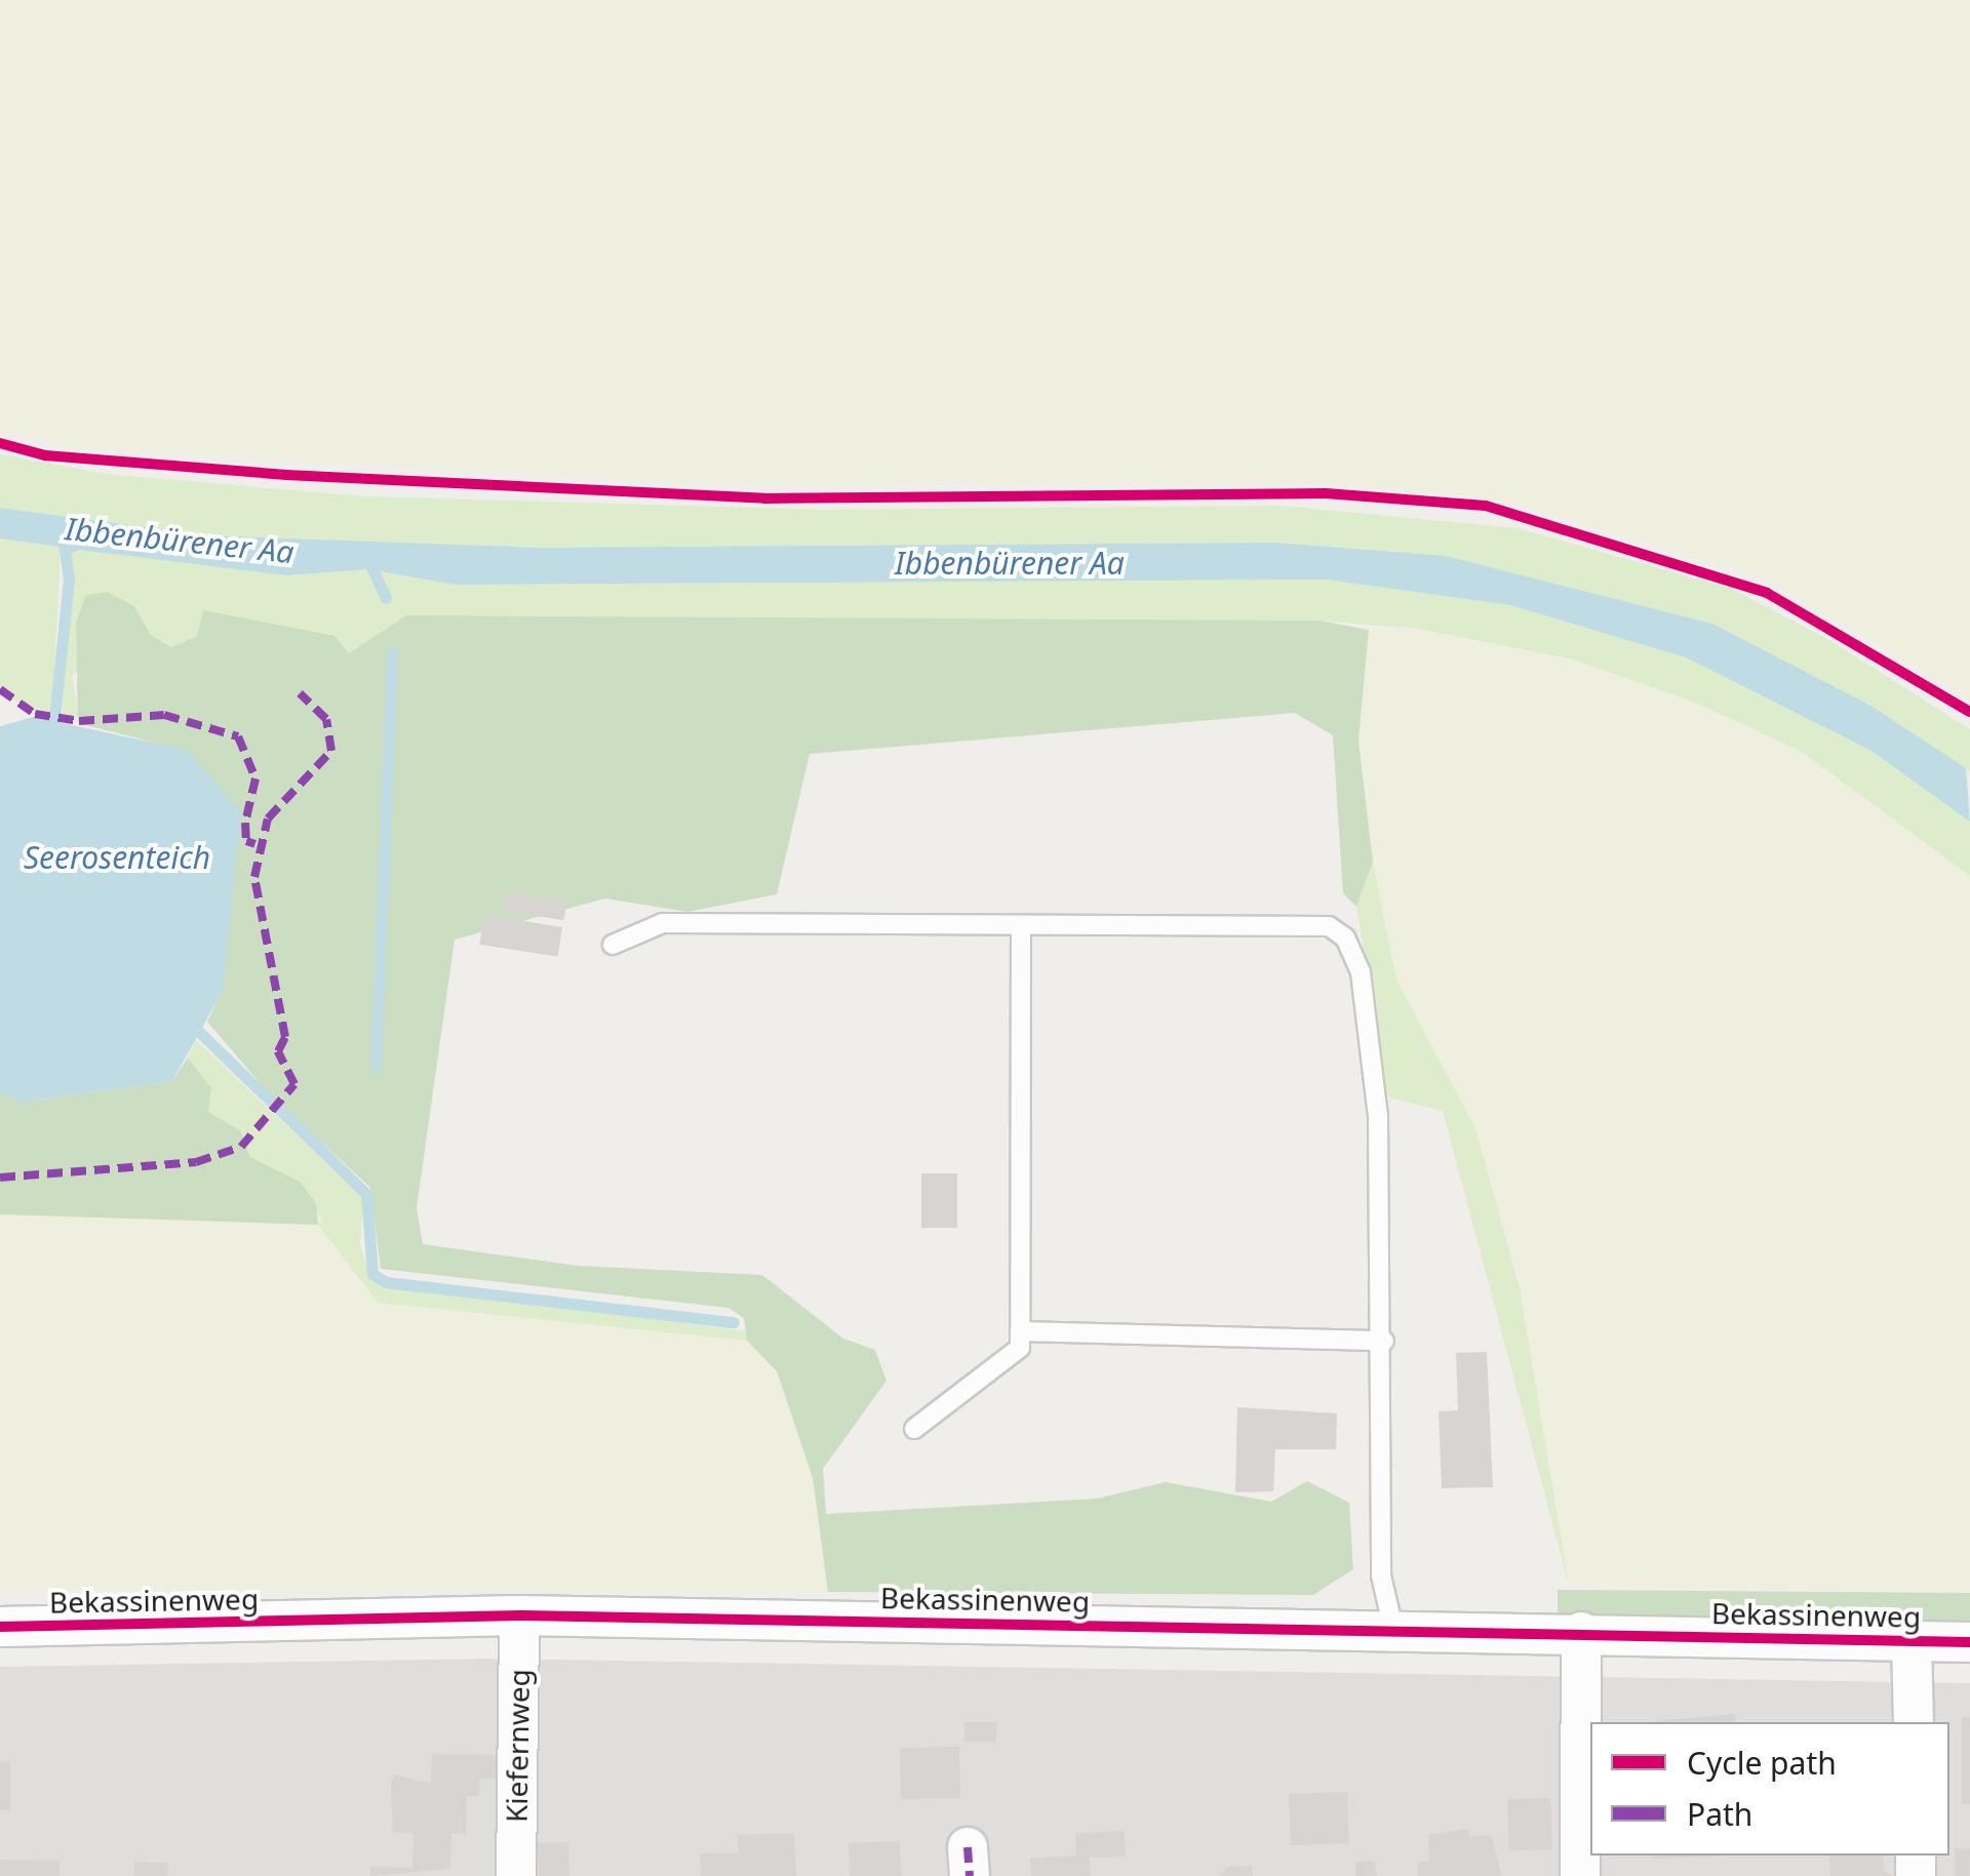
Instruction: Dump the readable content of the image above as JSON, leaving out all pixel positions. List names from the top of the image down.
{
  "streets": {
    "street": ["Bekassinenweg", "Kiefernweg"]
  },
  "crossings": [
    ["Bekassinenweg", "Kiefernweg"]
  ],
  "water": ["Ibbenbürener Aa", "Seerosenteich"],
  "legend": ["Cycle path", "Path"]
}
